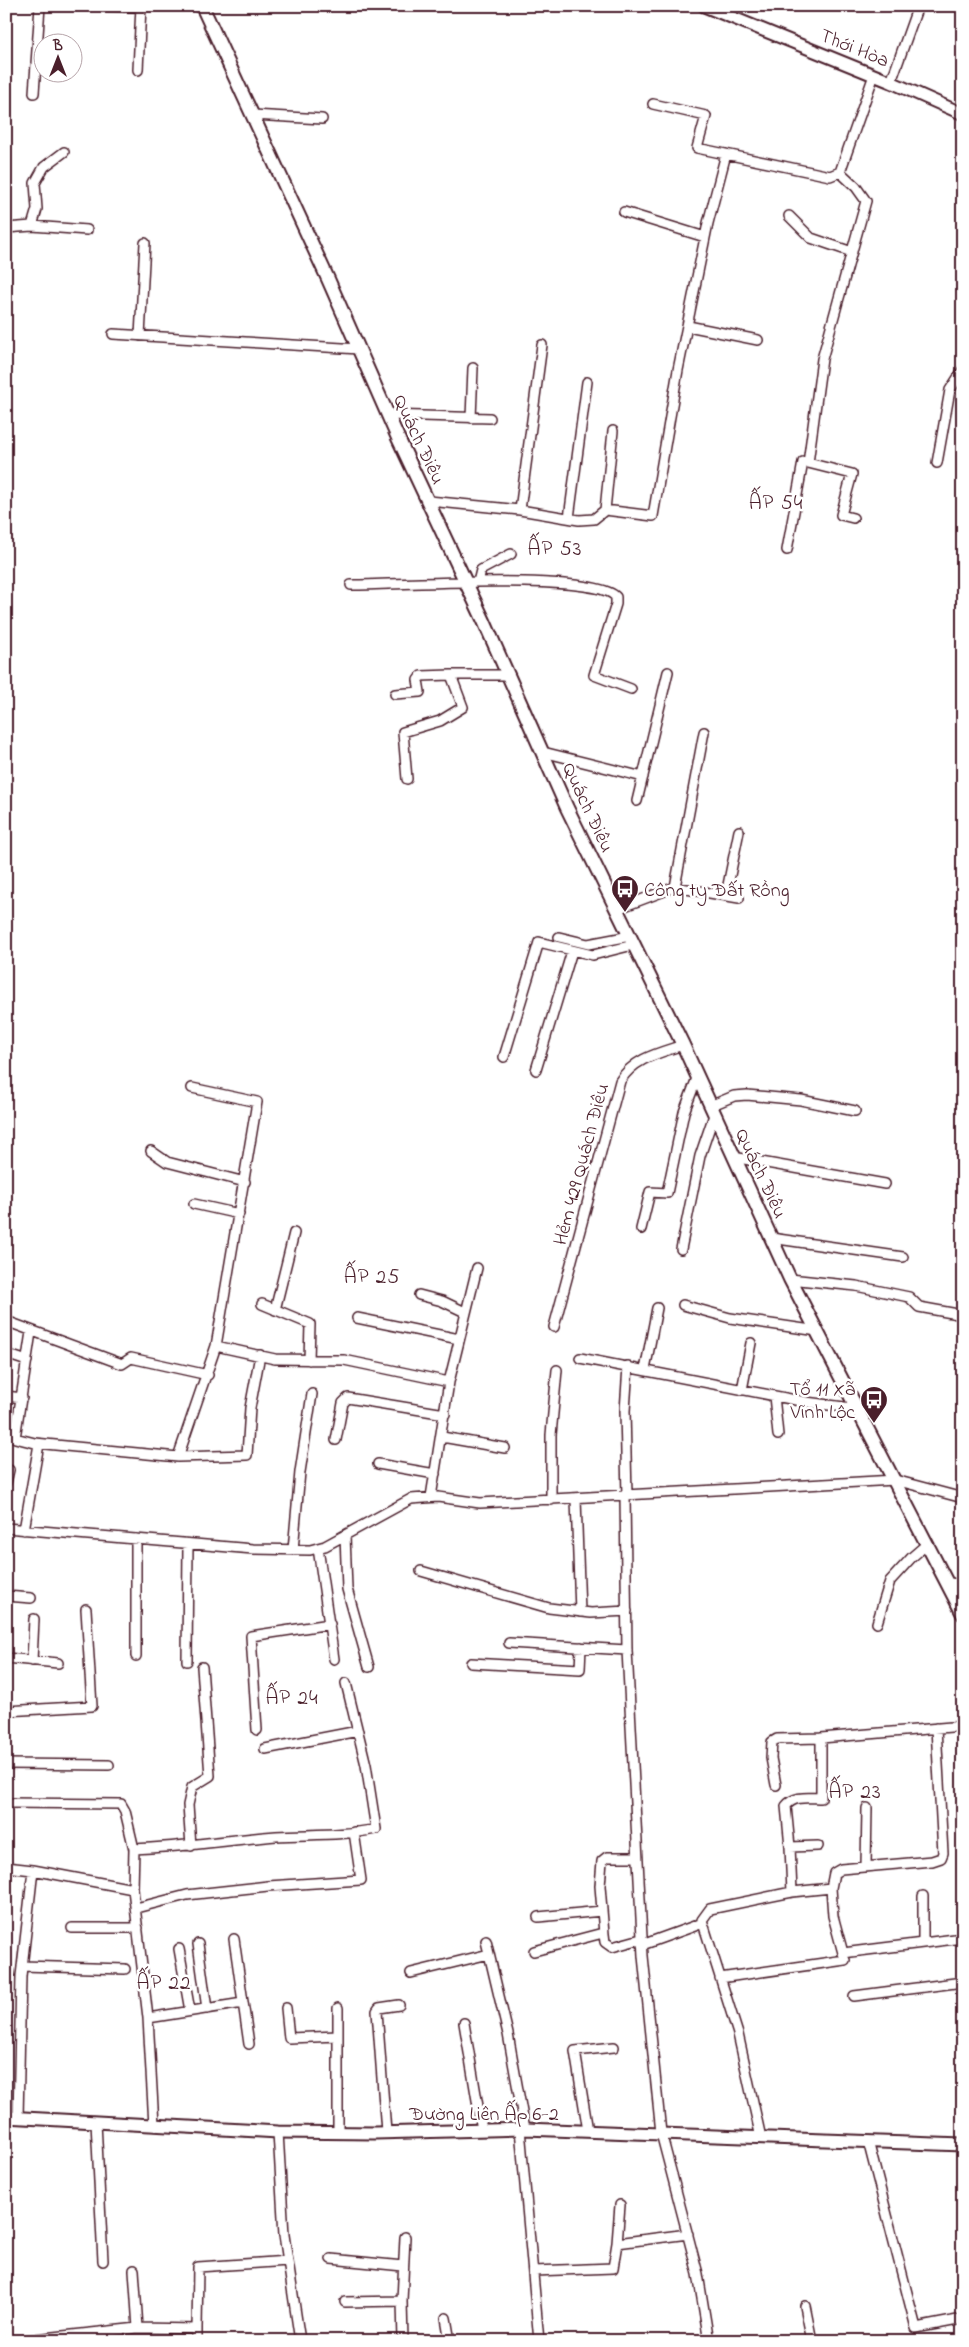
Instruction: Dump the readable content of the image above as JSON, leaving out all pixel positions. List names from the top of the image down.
{
  "streets": {
    "main road": ["Quách Điêu"],
    "street": ["Thới Hòa", "Hẻm 429 Quách Điêu", "Đường Liên Ấp 6-2"]
  },
  "crossings": [
    ["Quách Điêu", "Hẻm 429 Quách Điêu"]
  ],
  "districts": [
    "ẤP 54",
    "ẤP 53",
    "ẤP 25",
    "ẤP 24",
    "ẤP 23",
    "ẤP 22"
  ],
  "places": {
    "bus stop": ["Công ty Đất Rồng", "Tổ 11 Xã Vĩnh Lộc"]
  },
  "north": "top"
}
